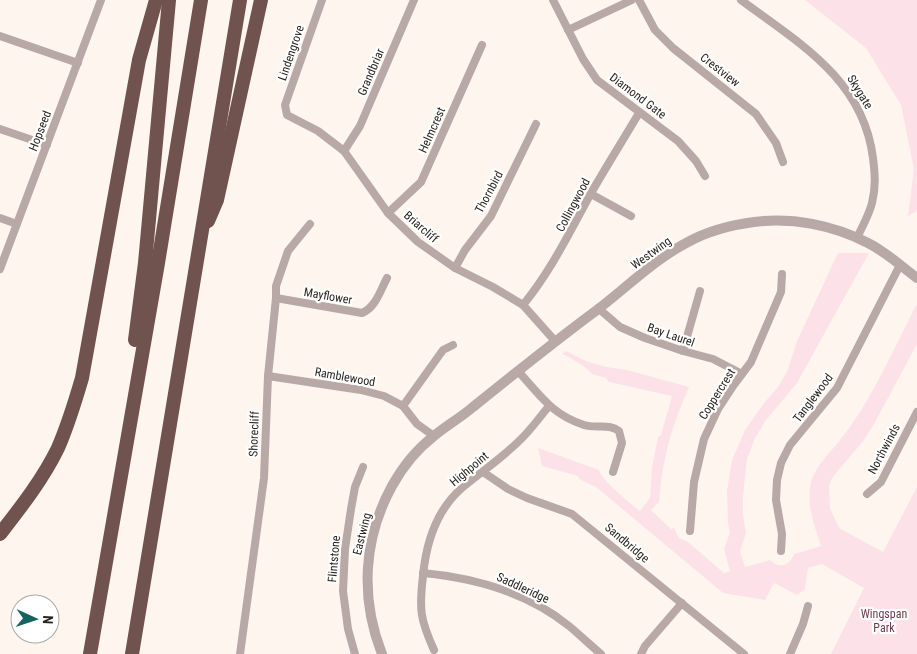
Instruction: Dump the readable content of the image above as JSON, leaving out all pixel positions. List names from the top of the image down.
{
  "streets": {
    "street": [
      "Lindengrove",
      "Crestview",
      "Grandbriar",
      "Skygate",
      "Diamond Gate",
      "Helmcrest",
      "Hopseed",
      "Thornbird",
      "Collingwood",
      "Briarcliff",
      "Westwing",
      "Mayflower",
      "Bay Laurel",
      "Ramblewood",
      "Coppercrest",
      "Tanglewood",
      "Shorecliff",
      "Northwinds",
      "Highpoint",
      "Eastwing",
      "Sandbridge",
      "Flintstone",
      "Saddleridge"
    ]
  },
  "crossings": [
    ["Lindengrove", "Briarcliff"],
    ["Grandbriar", "Briarcliff"],
    ["Skygate", "Westwing"],
    ["Diamond Gate", "Collingwood"],
    ["Helmcrest", "Briarcliff"],
    ["Thornbird", "Briarcliff"],
    ["Collingwood", "Briarcliff"],
    ["Briarcliff", "Westwing"],
    ["Westwing", "Bay Laurel"],
    ["Westwing", "Ramblewood"],
    ["Westwing", "Tanglewood"],
    ["Westwing", "Eastwing"],
    ["Mayflower", "Shorecliff"],
    ["Bay Laurel", "Coppercrest"],
    ["Ramblewood", "Shorecliff"],
    ["Ramblewood", "Eastwing"],
    ["Highpoint", "Sandbridge"],
    ["Highpoint", "Saddleridge"]
  ],
  "parks": ["Wingspan Park"],
  "north": "right"
}
